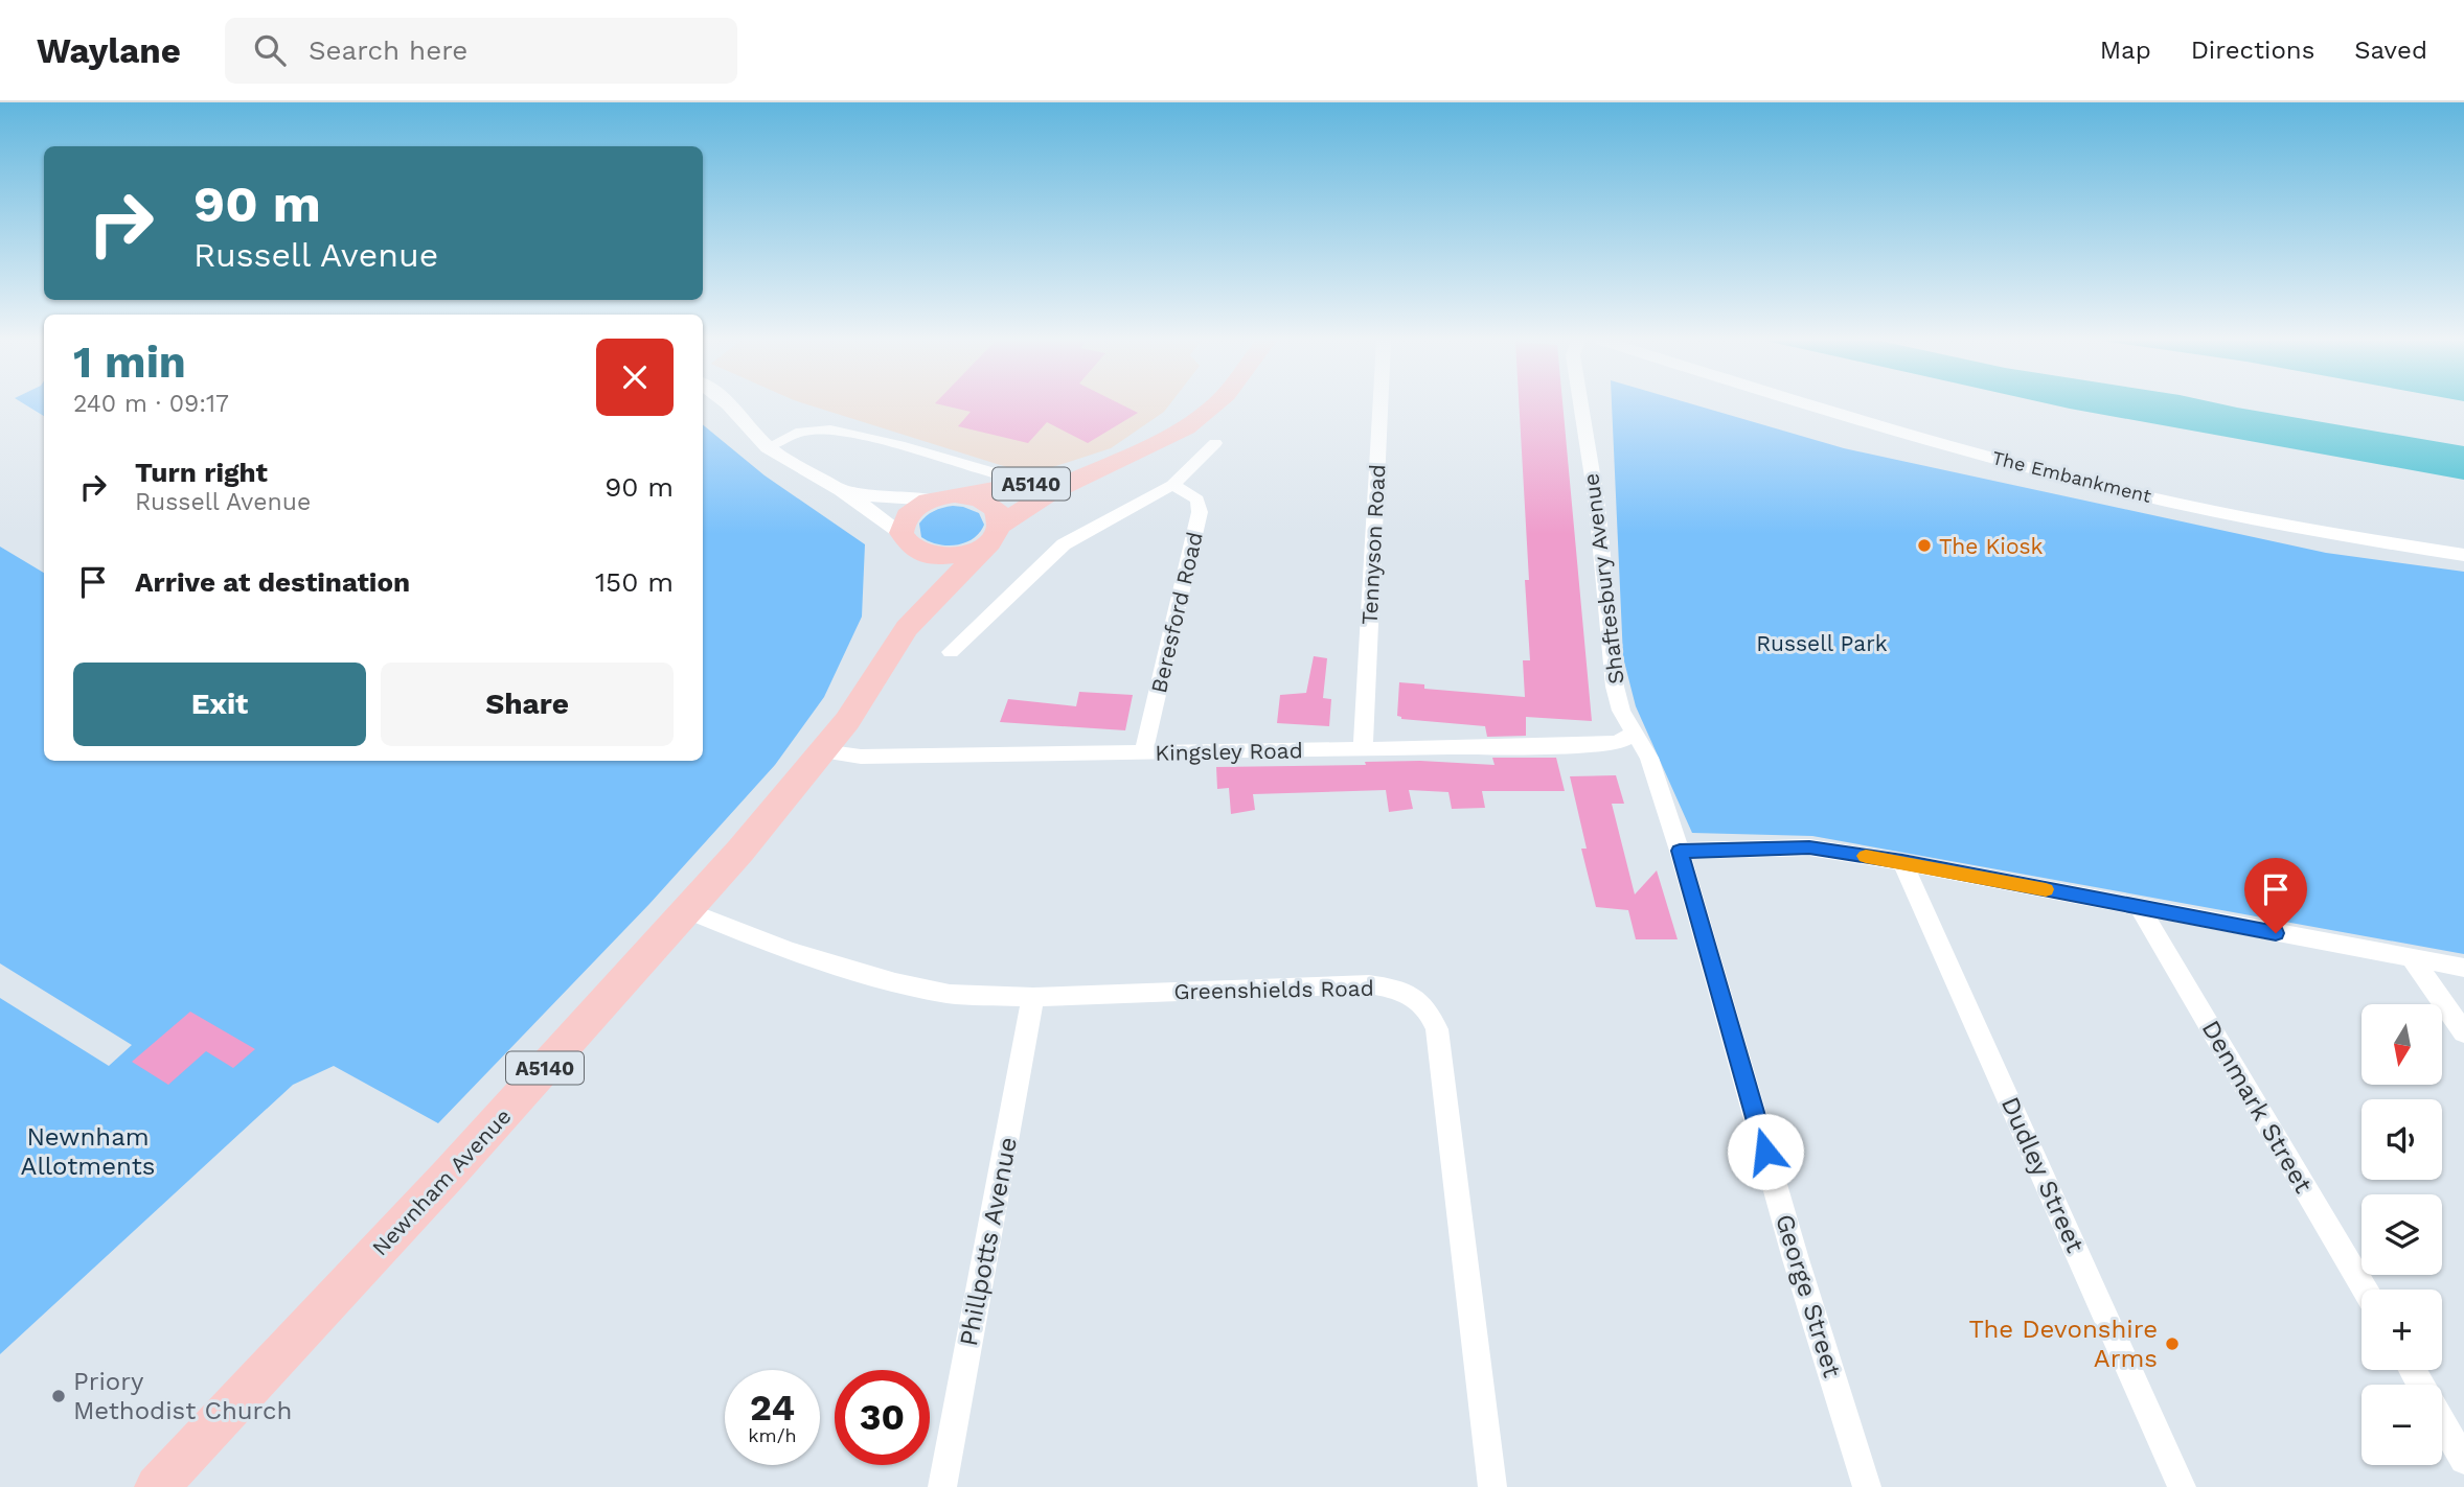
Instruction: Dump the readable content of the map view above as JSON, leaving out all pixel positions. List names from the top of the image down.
{
  "streets": {
    "main road": ["A5140", "Newnham Avenue"],
    "street": [
      "The Embankment",
      "Tennyson Road",
      "Shaftesbury Avenue",
      "Beresford Road",
      "Kingsley Road",
      "Greenshields Road",
      "Denmark Street",
      "Dudley Street",
      "Phillpotts Avenue",
      "George Street"
    ]
  },
  "crossings": [
    ["Tennyson Road", "Kingsley Road"],
    ["Shaftesbury Avenue", "Kingsley Road"],
    ["Shaftesbury Avenue", "George Street"],
    ["Beresford Road", "Kingsley Road"],
    ["Kingsley Road", "Newnham Avenue"],
    ["Greenshields Road", "Newnham Avenue"],
    ["Greenshields Road", "Phillpotts Avenue"]
  ],
  "parks": ["Russell Park", "Newnham Allotments"],
  "places": ["The Kiosk", "The Devonshire Arms", "Priory Methodist Church"],
  "north": "bottom",
  "page": {
    "header": "Waylane",
    "search": "Search here",
    "nav": ["Map", "Directions", "Saved"],
    "turn": ["90 m", "Russell Avenue"],
    "heading": ["1 min", "240 m · 09:17"],
    "list": [
      {
        "name": "Turn right",
        "note": "Russell Avenue",
        "value": "90 m"
      },
      {
        "name": "Arrive at destination",
        "value": "150 m"
      }
    ],
    "buttons": ["Exit", "Share"],
    "map_buttons": ["+", "−"],
    "speed": "24 km/h",
    "limit": "30"
  }
}
